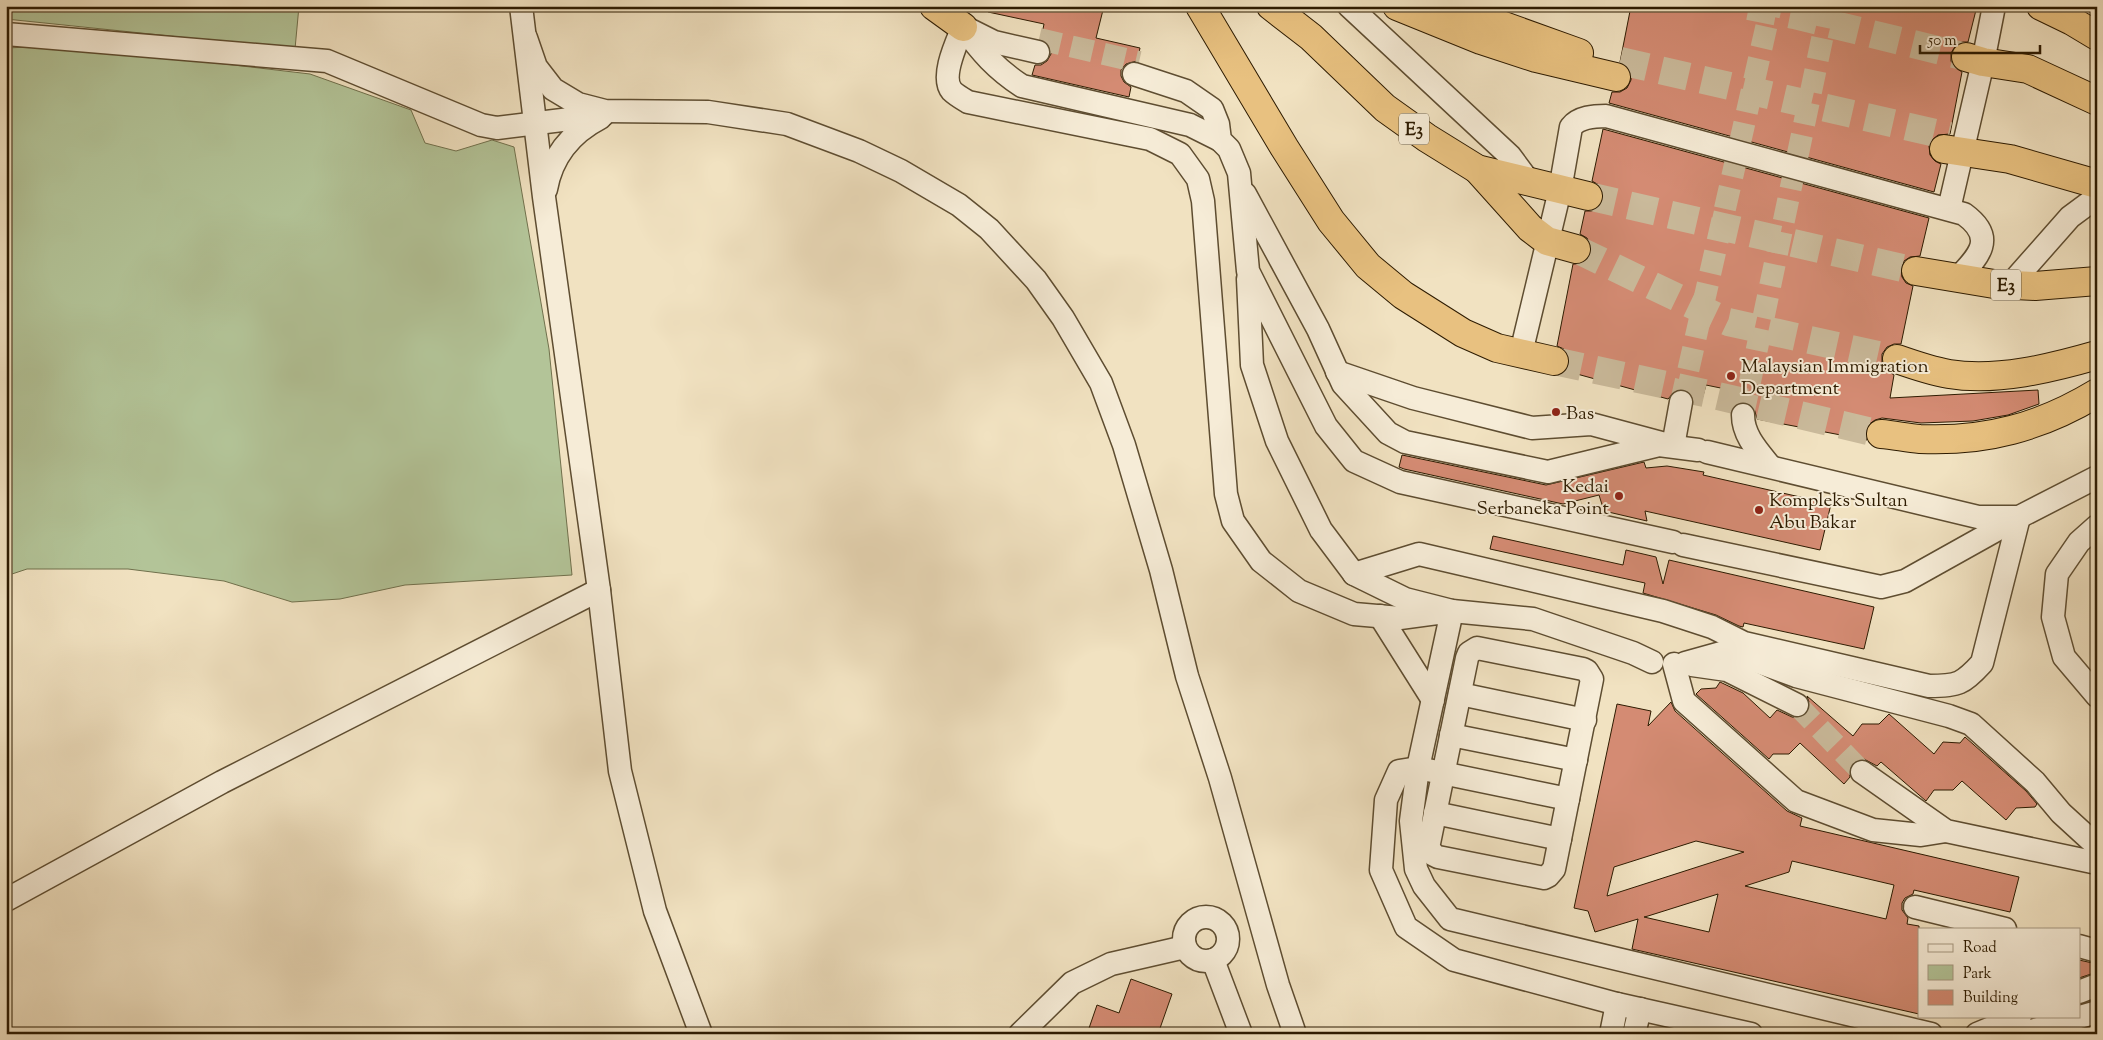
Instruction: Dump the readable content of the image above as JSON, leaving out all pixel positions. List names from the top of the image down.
{
  "streets": {
    "highway": ["E3"]
  },
  "places": [
    "Malaysian Immigration Department",
    "Bas",
    "Kedai Serbaneka Point",
    "Kompleks Sultan Abu Bakar"
  ],
  "legend": ["Road", "Park", "Building"],
  "scale_bar": "50 m"
}
